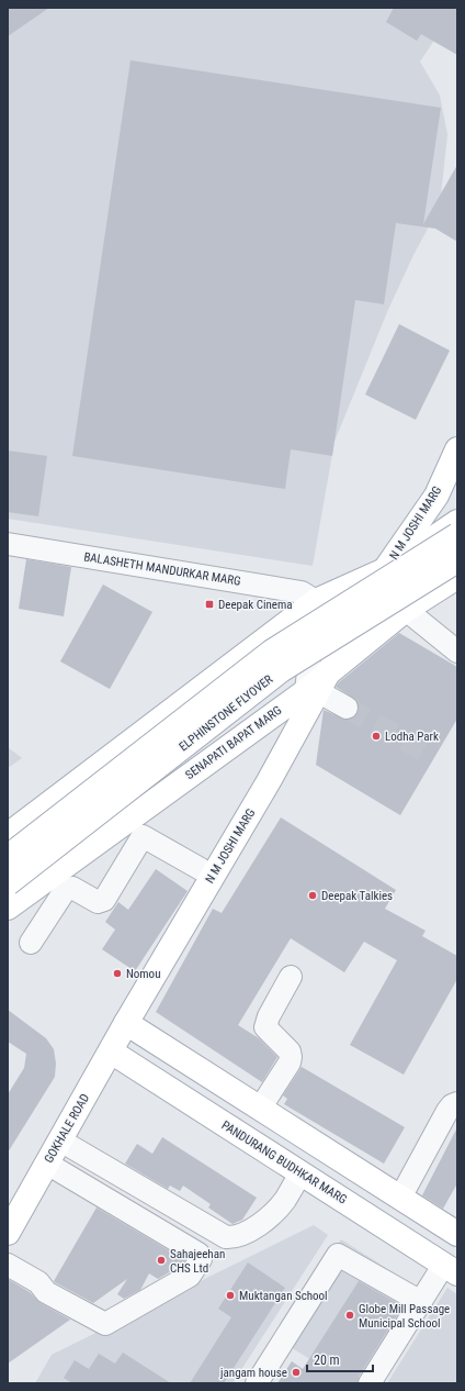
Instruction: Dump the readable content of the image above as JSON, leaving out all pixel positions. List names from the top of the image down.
{
  "streets": {
    "main road": [
      "N M JOSHI MARG",
      "ELPHINSTONE FLYOVER",
      "SENAPATI BAPAT MARG",
      "GOKHALE ROAD",
      "PANDURANG BUDHKAR MARG"
    ],
    "street": ["BALASHETH MANDURKAR MARG"]
  },
  "crossings": [
    ["N M JOSHI MARG", "SENAPATI BAPAT MARG"],
    ["N M JOSHI MARG", "GOKHALE ROAD"],
    ["GOKHALE ROAD", "PANDURANG BUDHKAR MARG"]
  ],
  "places": {
    "transit": ["Deepak Cinema"],
    "other": [
      "Lodha Park",
      "Deepak Talkies",
      "Nomou",
      "Sahajeehan CHS Ltd",
      "Muktangan School",
      "Globe Mill Passage Municipal School",
      "jangam house"
    ]
  },
  "scale_bar": "20 m"
}
